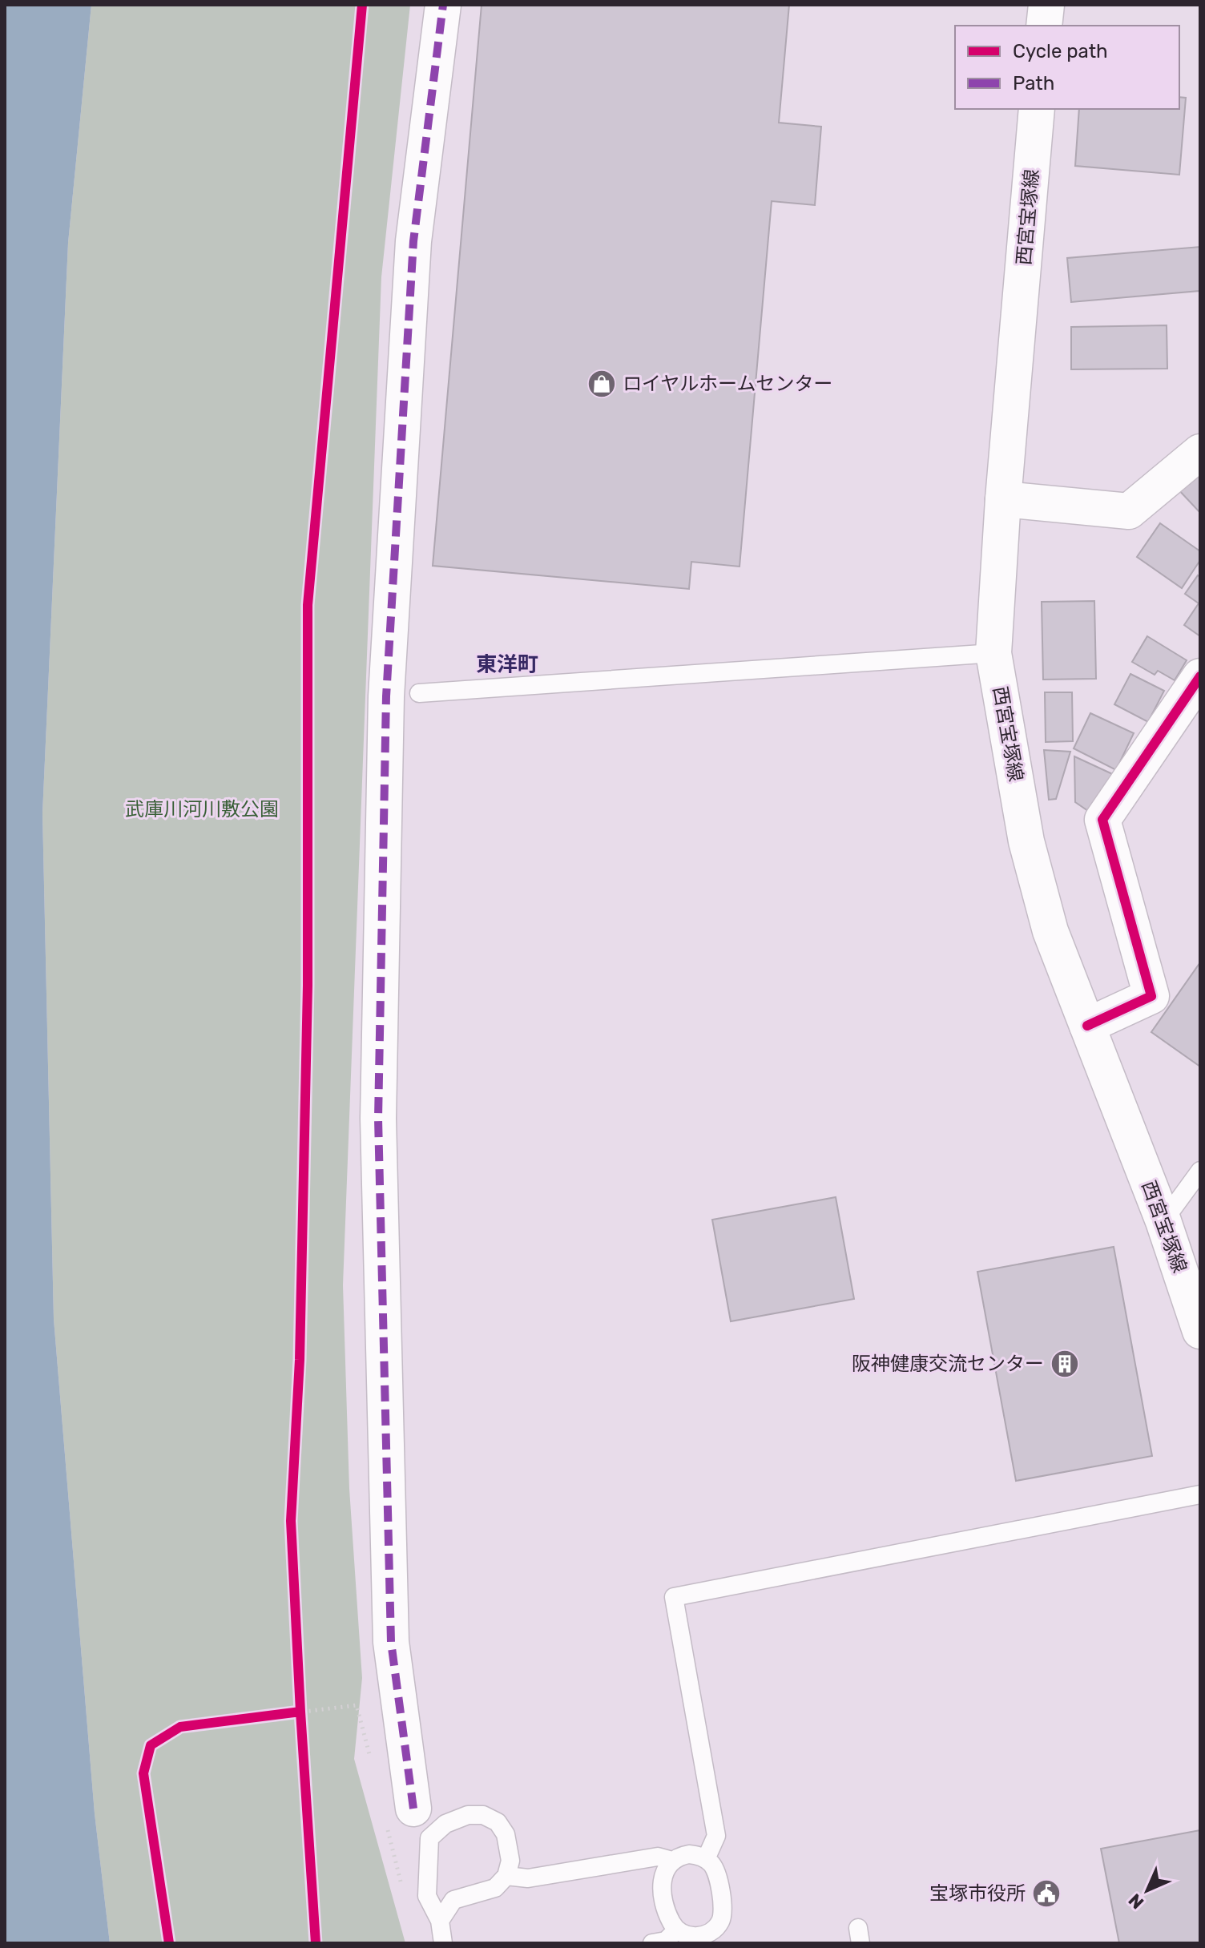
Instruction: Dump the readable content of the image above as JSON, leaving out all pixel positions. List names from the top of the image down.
{
  "streets": {
    "street": ["西宮宝塚線"]
  },
  "districts": ["東洋町"],
  "parks": ["武庫川河川敷公園"],
  "places": {
    "shop": ["ロイヤルホームセンター"],
    "building": ["阪神健康交流センター"],
    "public building": ["宝塚市役所"]
  },
  "legend": ["Cycle path", "Path"],
  "north": "bottom left"
}
